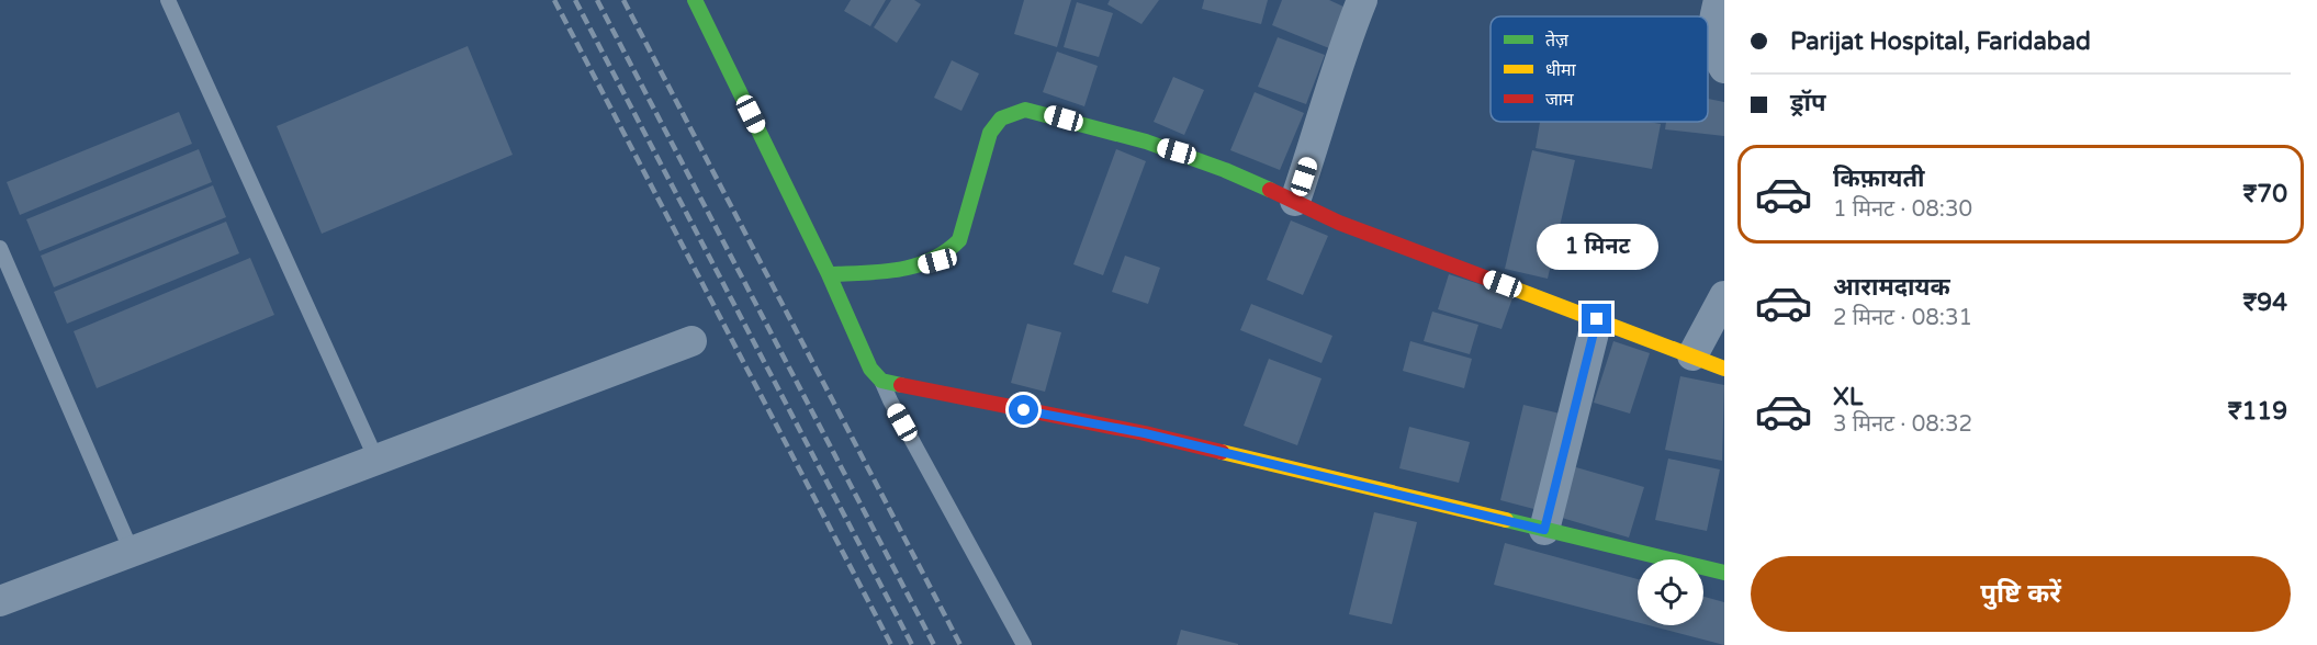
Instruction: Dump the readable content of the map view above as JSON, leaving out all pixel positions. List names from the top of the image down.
{
  "legend": ["तेज़", "धीमा", "जाम"],
  "page": {
    "banner": ["Parijat Hospital, Faridabad", "ड्रॉप"],
    "list": [
      {
        "name": "किफ़ायती",
        "note": "1 मिनट · 08:30",
        "value": "₹70"
      },
      {
        "name": "आरामदायक",
        "note": "2 मिनट · 08:31",
        "value": "₹94"
      },
      {
        "name": "XL",
        "note": "3 मिनट · 08:32",
        "value": "₹119"
      }
    ],
    "bubble": "1 मिनट",
    "buttons": "पुष्टि करें"
  }
}
